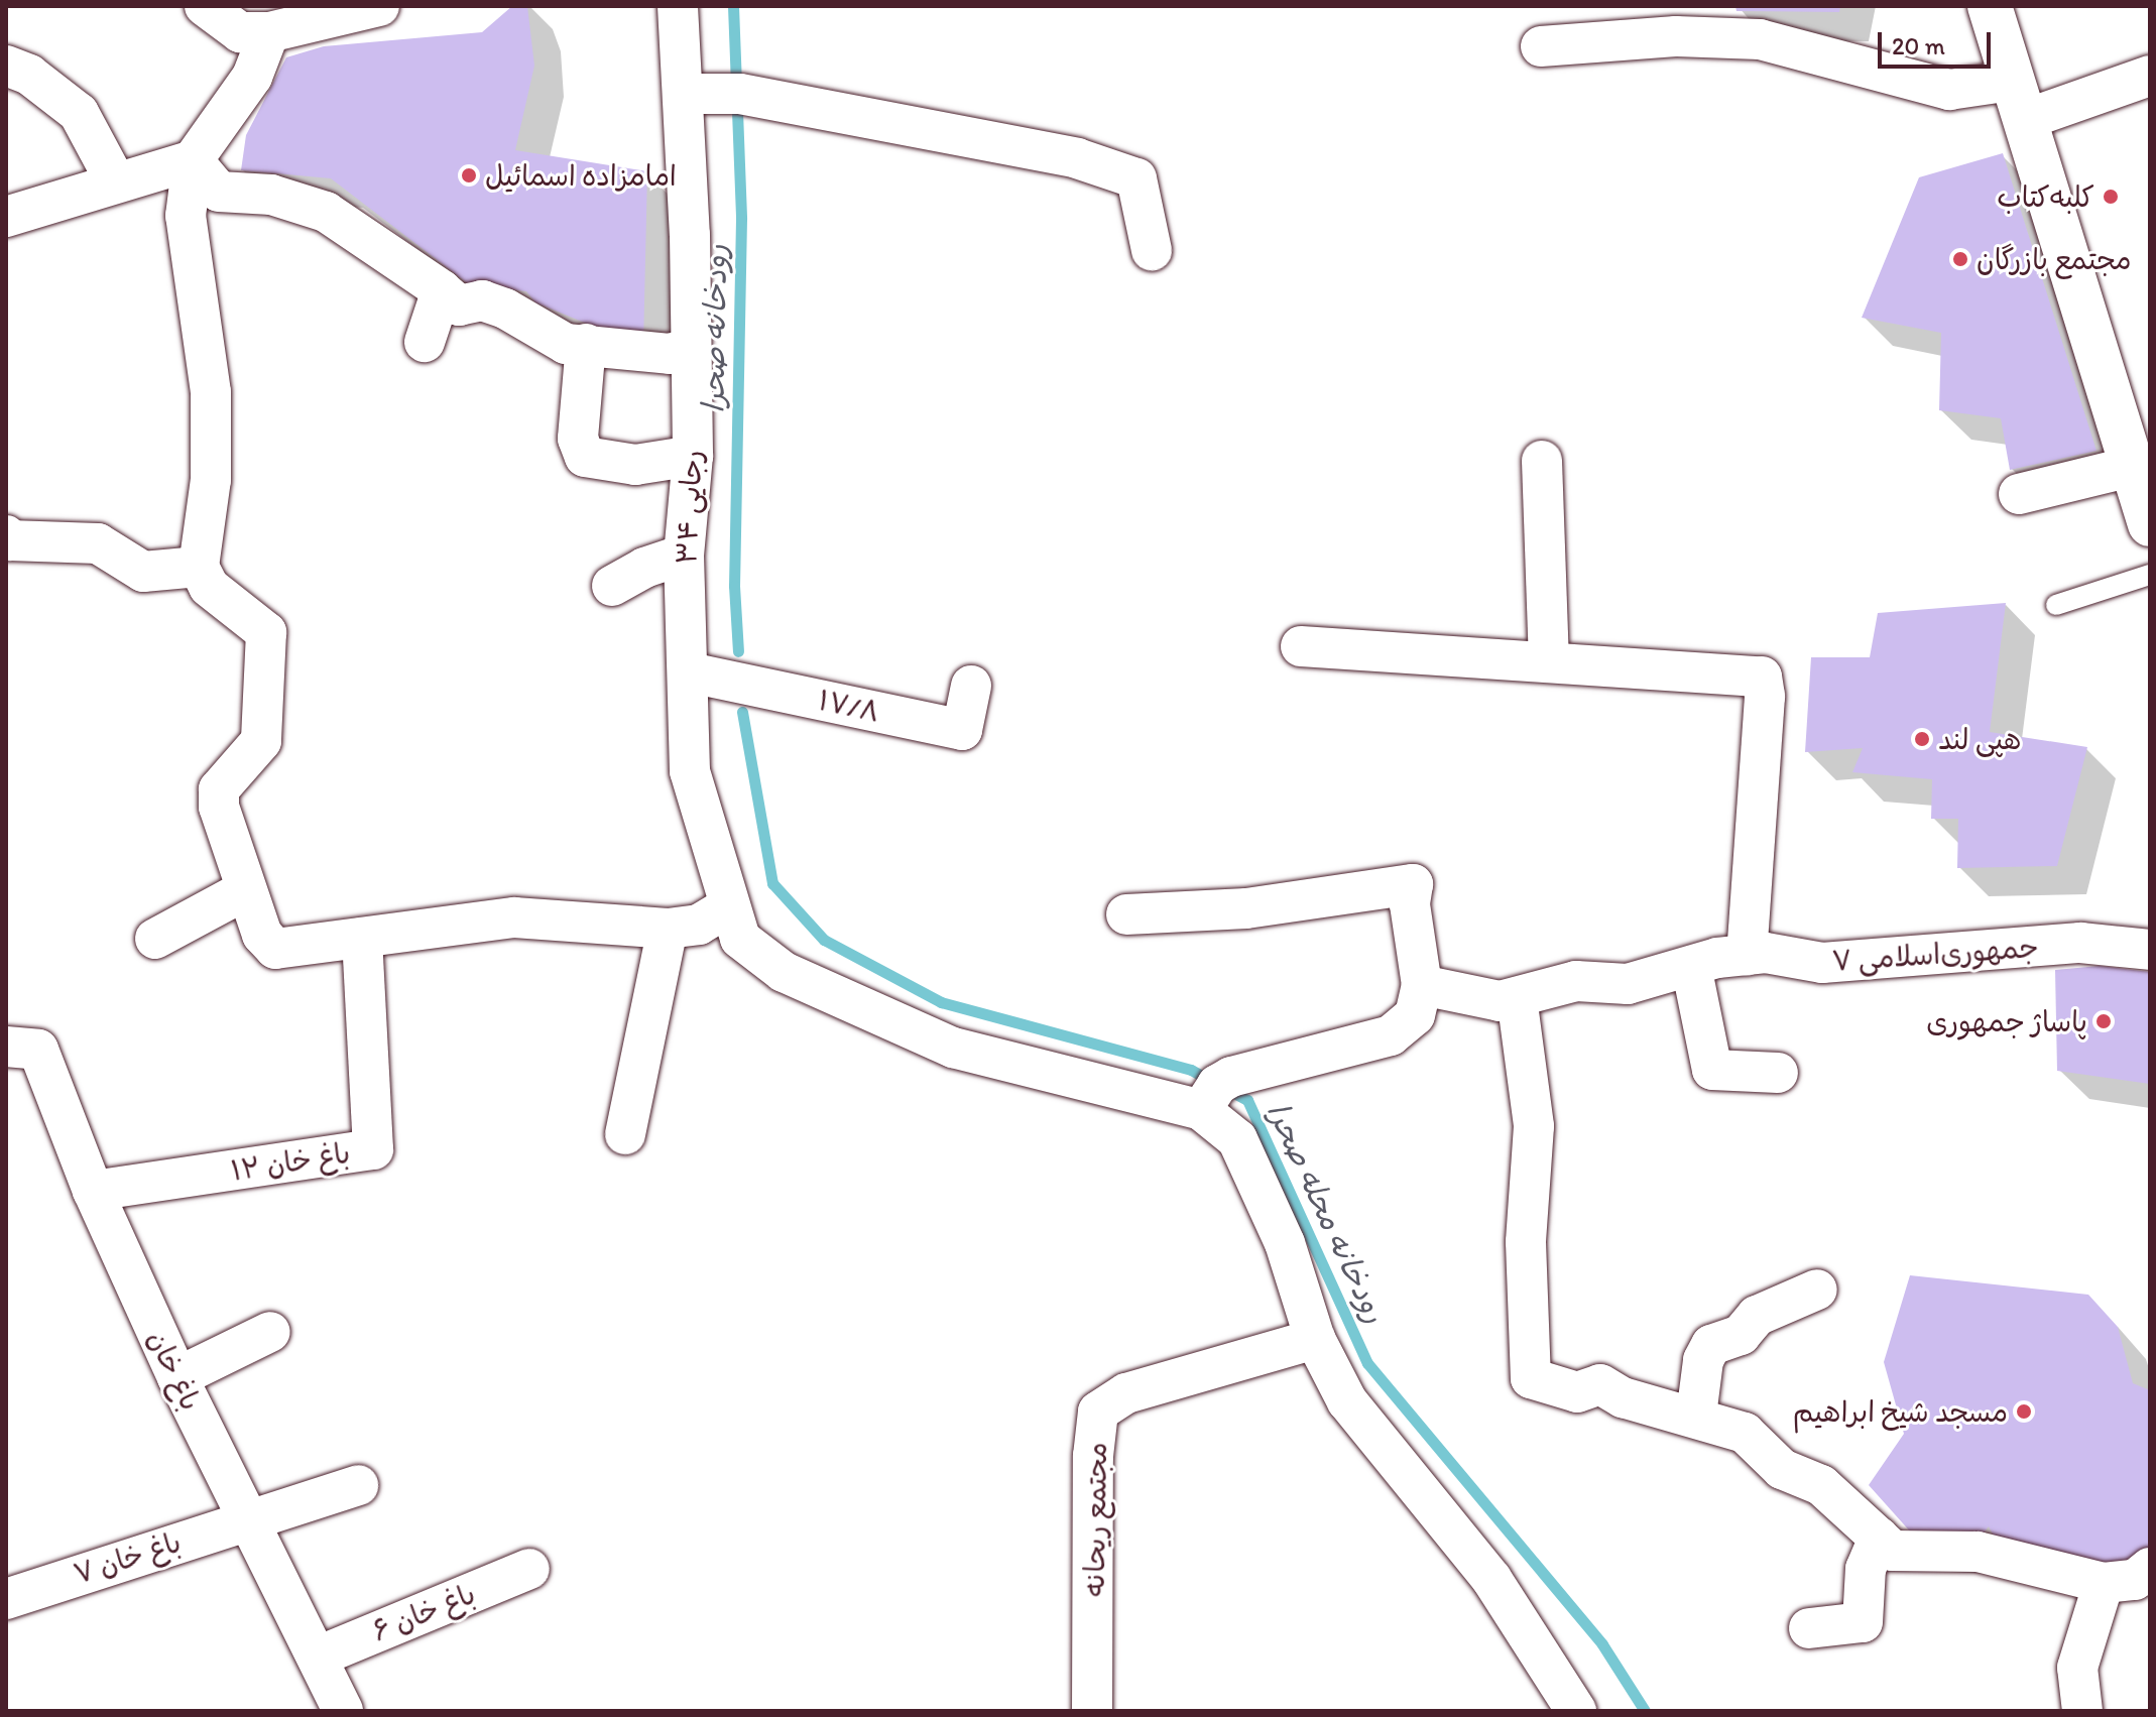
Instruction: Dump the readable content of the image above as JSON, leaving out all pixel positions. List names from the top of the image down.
{
  "streets": {
    "street": [
      "رجایی ۳۴",
      "۱۷/۸",
      "جمهوری‌اسلامی ۷",
      "باغ خان ۱۲",
      "باغ خان",
      "مجتمع ریحانه",
      "باغ خان ۷",
      "باغ خان ۶"
    ]
  },
  "crossings": [
    ["رجایی ۳۴", "۱۷/۸"],
    ["باغ خان ۱۲", "باغ خان"],
    ["باغ خان", "باغ خان ۷"],
    ["باغ خان", "باغ خان ۶"]
  ],
  "water": ["رودخانه صحرا", "رودخانه محله صحرا"],
  "places": [
    "امامزاده اسمائیل",
    "کلبه‌کتاب",
    "مجتمع بازرگان",
    "هپی لند",
    "پاساژ جمهوری",
    "مسجد شیخ ابراهیم"
  ],
  "scale_bar": "20 m"
}
